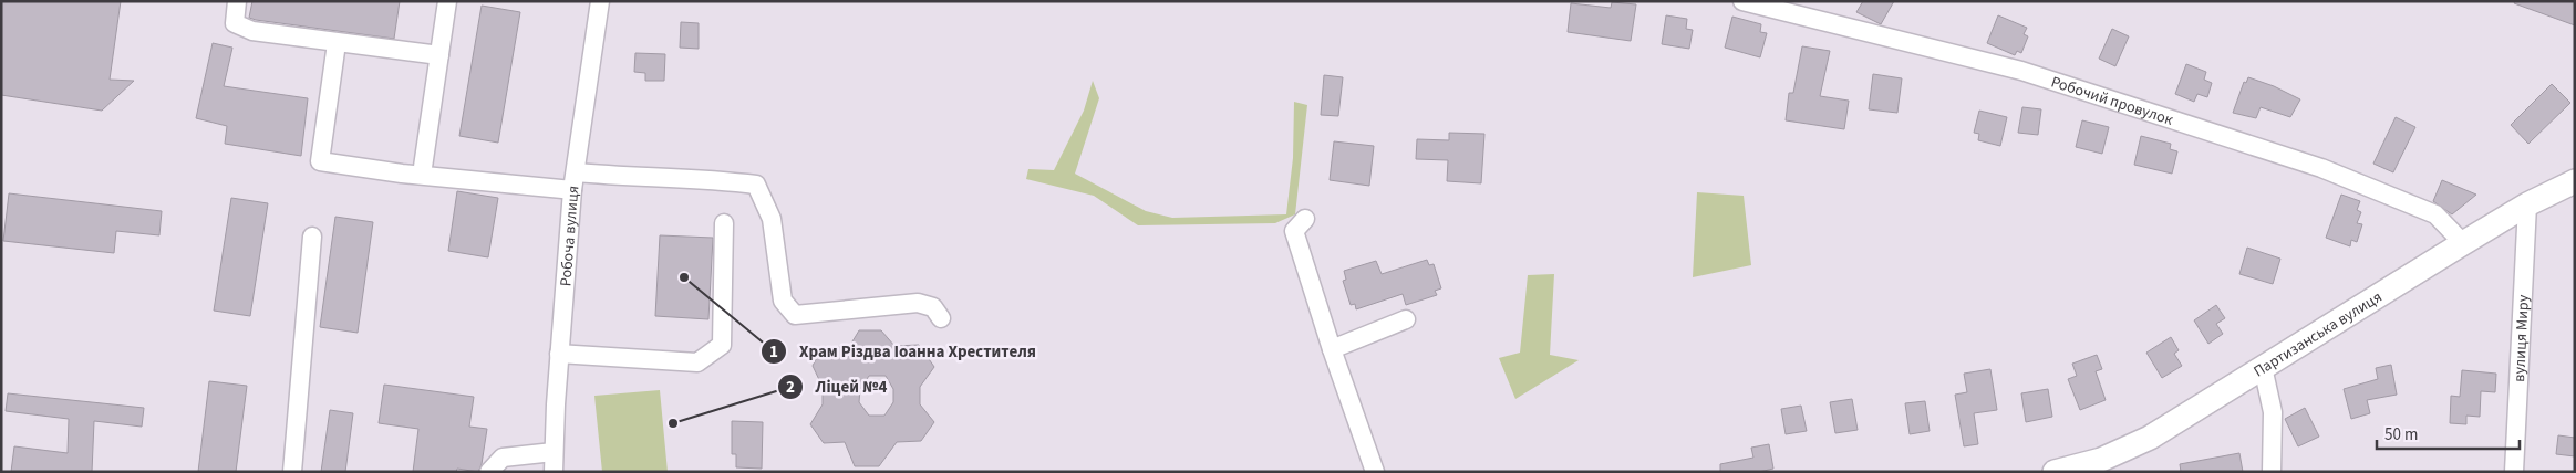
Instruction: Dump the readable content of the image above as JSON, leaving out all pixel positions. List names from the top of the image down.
{
  "streets": {
    "main road": ["Партизанська вулиця"],
    "street": ["Робочий провулок", "Робоча вулиця", "вулиця Миру"]
  },
  "crossings": [
    ["Робочий провулок", "Партизанська вулиця"],
    ["Партизанська вулиця", "вулиця Миру"]
  ],
  "places": ["Храм Різдва Іоанна Хрестителя", "Ліцей №4"],
  "scale_bar": "50 m"
}
